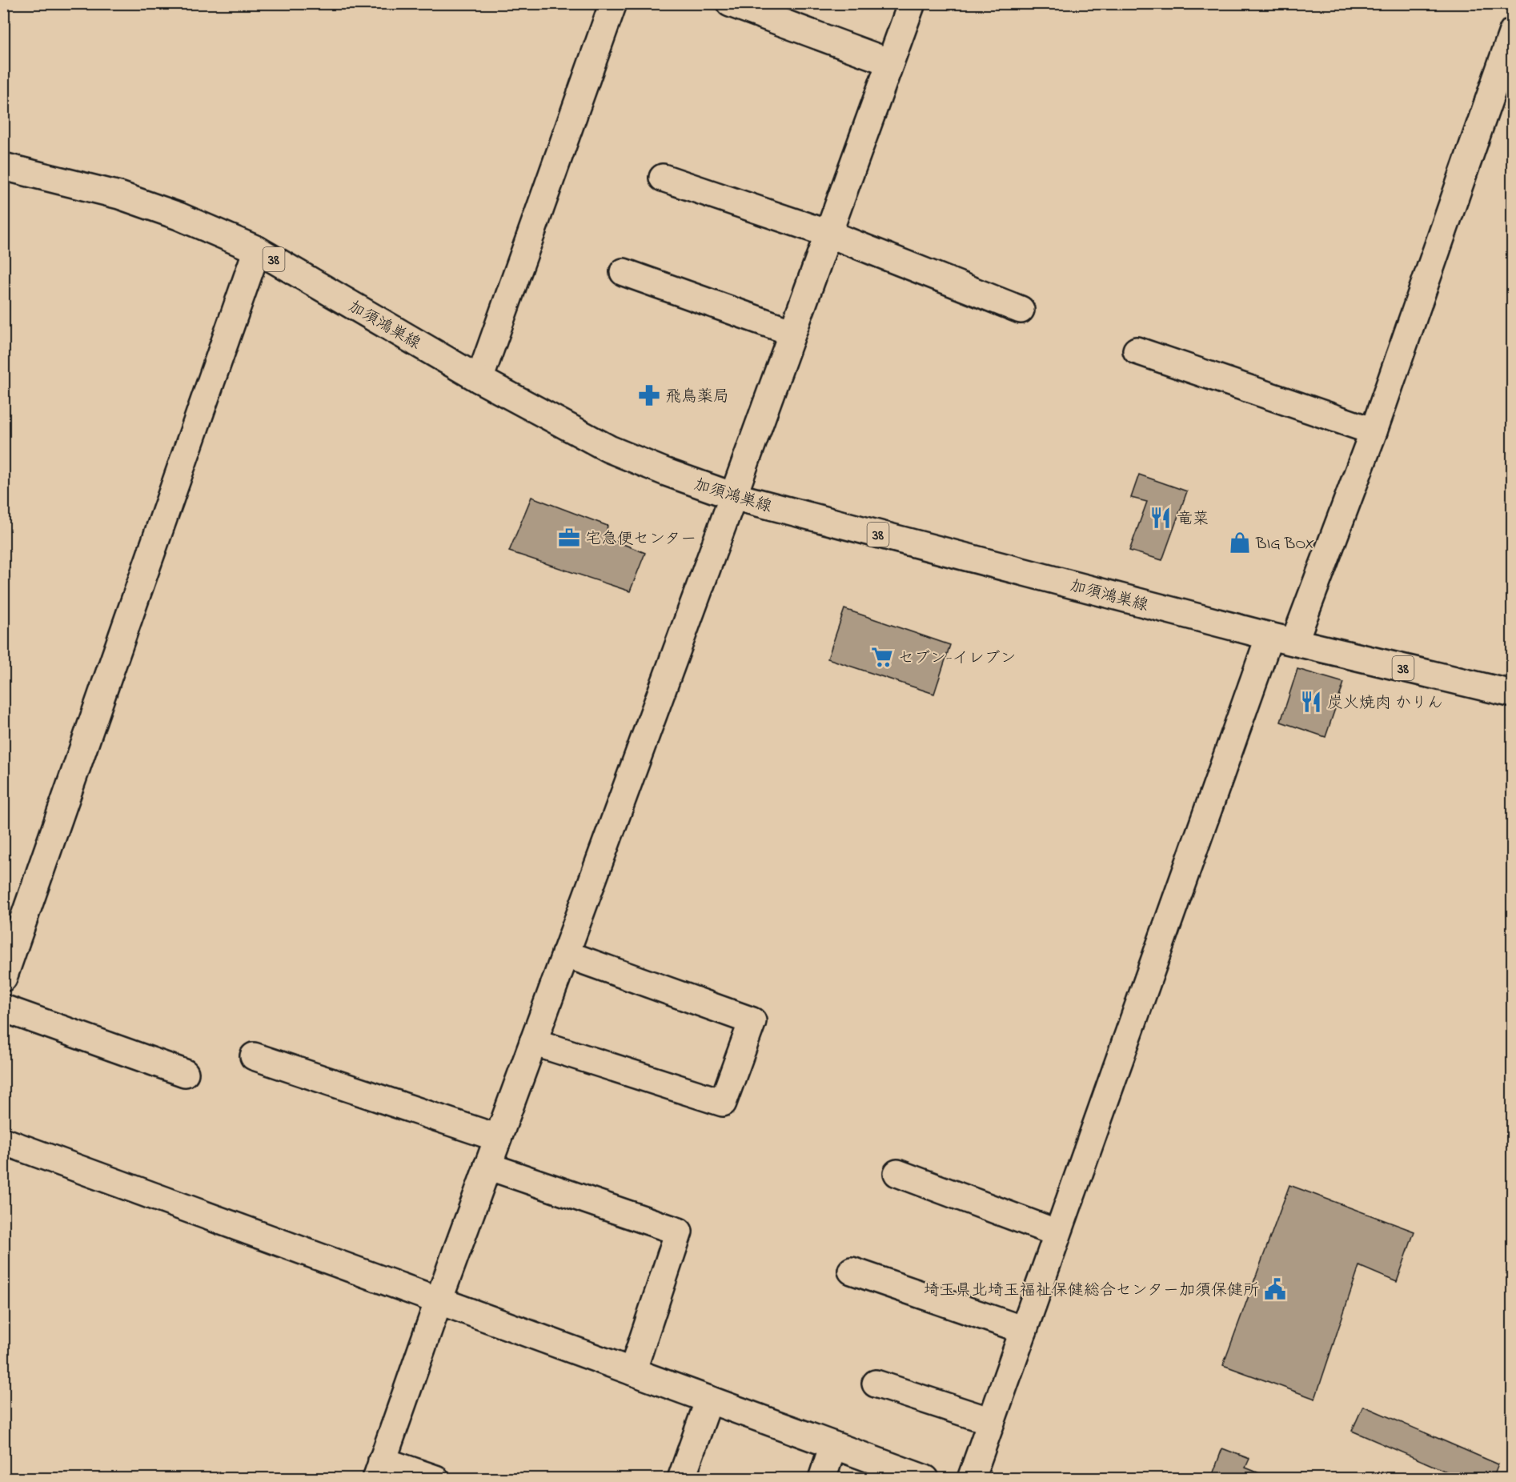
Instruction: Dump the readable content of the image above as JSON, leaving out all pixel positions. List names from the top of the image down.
{
  "streets": {
    "street": ["38", "加須鴻巣線"]
  },
  "places": {
    "pharmacy": ["飛鳥薬局"],
    "restaurant": ["竜菜", "炭火焼肉 かりん"],
    "office": ["宅急便センター"],
    "shop": ["BIG BOX"],
    "supermarket": ["セブン-イレブン"],
    "public building": ["埼玉県北埼玉福祉保健総合センター加須保健所"]
  }
}
